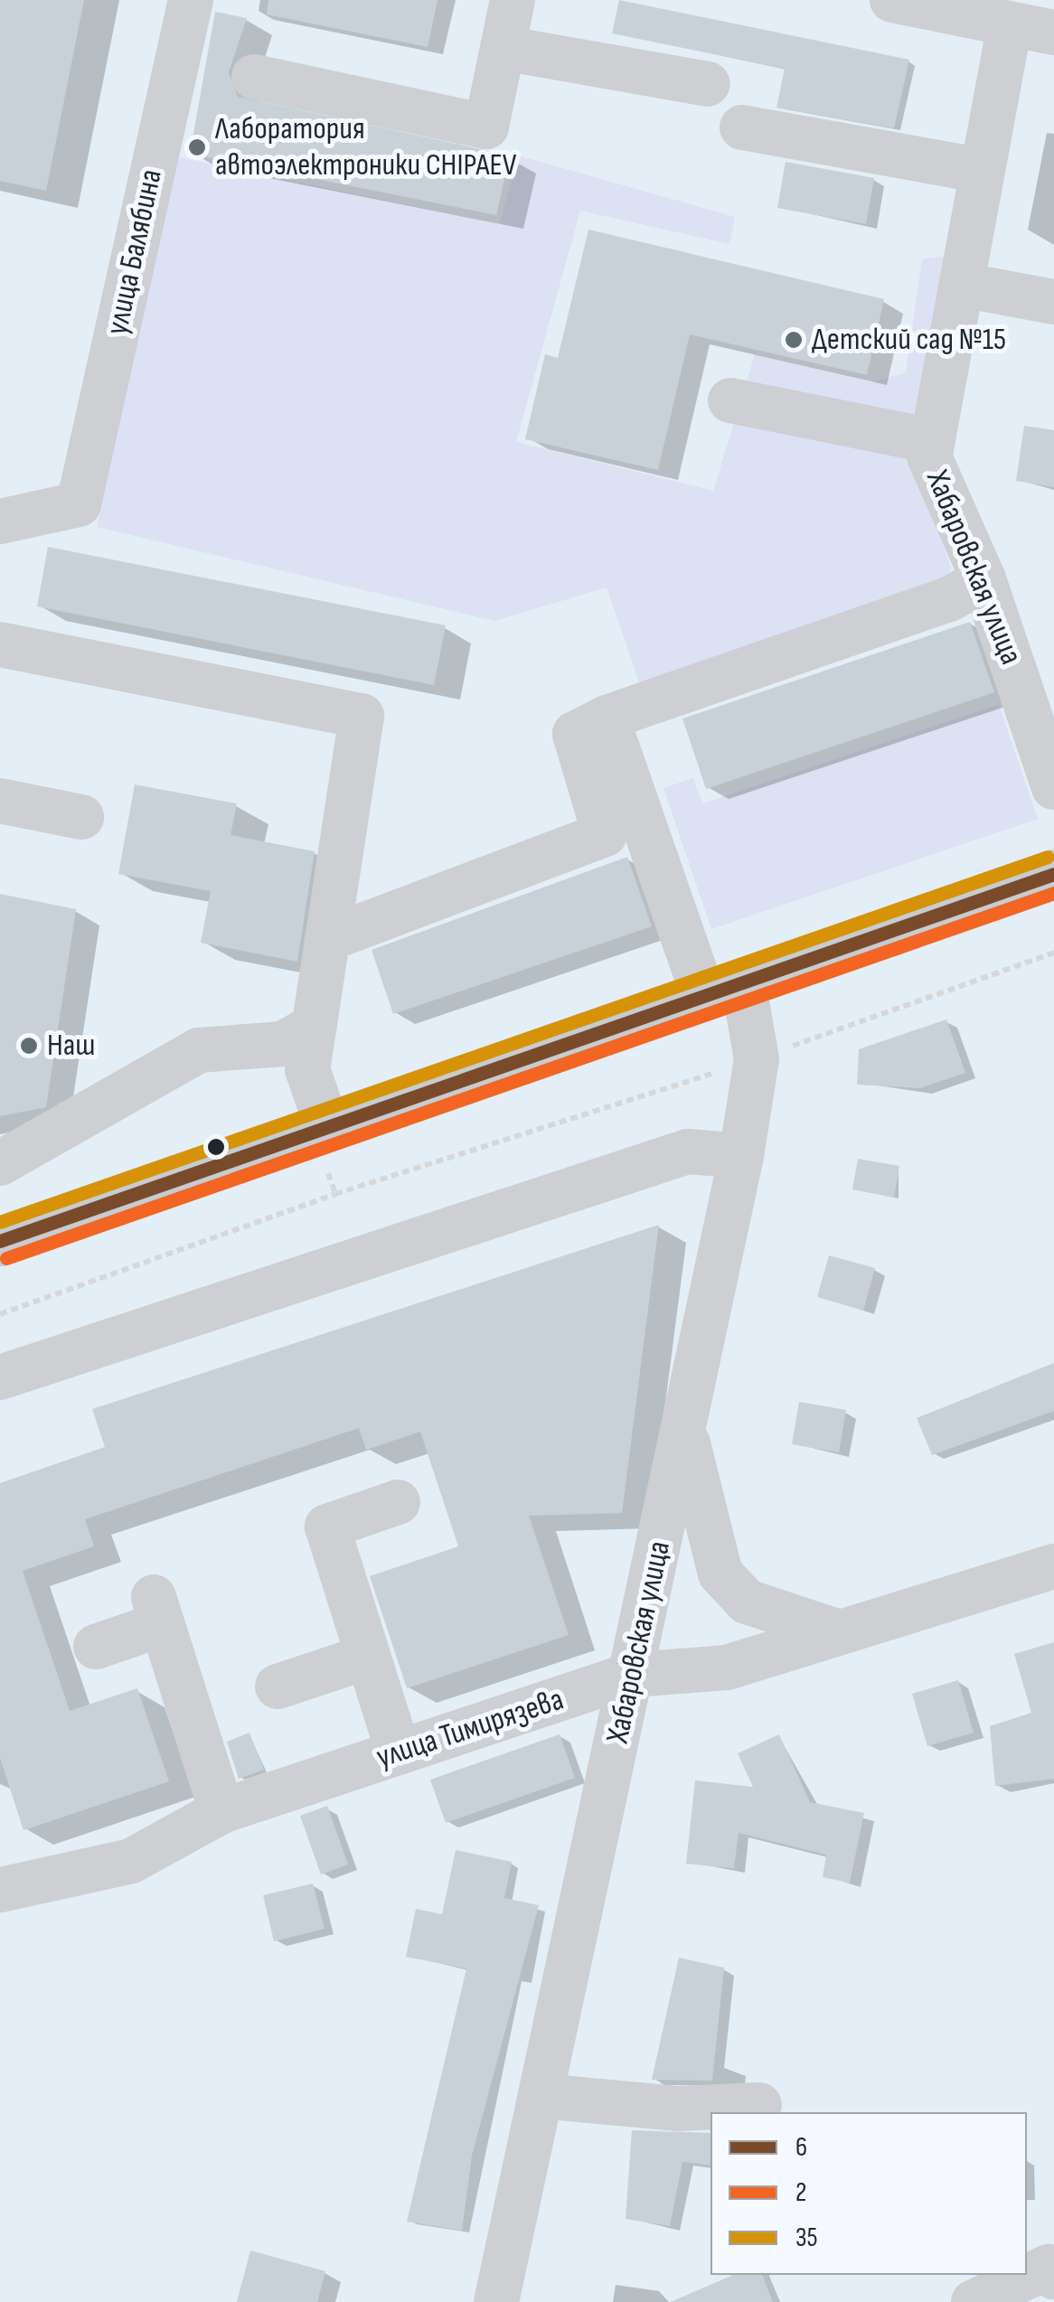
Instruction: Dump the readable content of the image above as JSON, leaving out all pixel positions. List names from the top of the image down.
{
  "streets": {
    "street": ["улица Балябина", "Хабаровская улица", "улица Тимирязева"]
  },
  "crossings": [
    ["Хабаровская улица", "улица Тимирязева"]
  ],
  "places": ["Лаборатория автоэлектроники CHIPAEV", "Детский сад №15", "Наш"],
  "lines": ["transit line 35", "transit line 6", "transit line 2"],
  "legend": ["6", "2", "35"]
}
